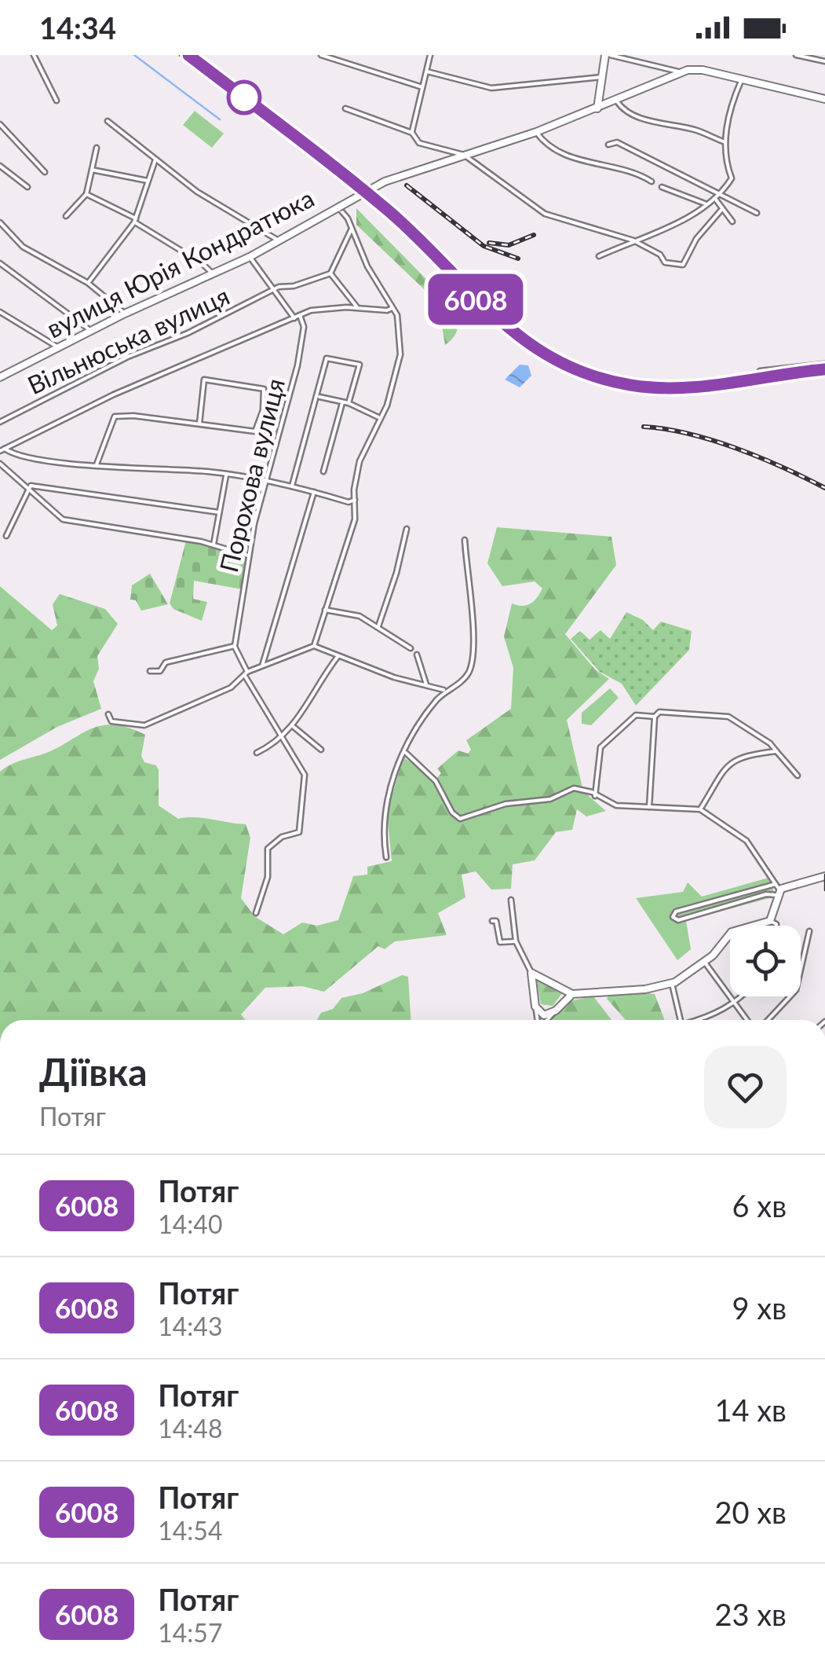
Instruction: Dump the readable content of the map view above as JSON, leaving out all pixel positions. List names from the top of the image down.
{
  "streets": {
    "street": ["вулиця Юрія Кондратюка", "Вільнюська вулиця", "Порохова вулиця"]
  },
  "page": {
    "status": "14:34",
    "on_map": "6008",
    "heading": ["Діївка", "Потяг"],
    "list": [
      {
        "mark": "6008",
        "name": "Потяг",
        "note": "14:40",
        "value": "6 хв"
      },
      {
        "mark": "6008",
        "name": "Потяг",
        "note": "14:43",
        "value": "9 хв"
      },
      {
        "mark": "6008",
        "name": "Потяг",
        "note": "14:48",
        "value": "14 хв"
      },
      {
        "mark": "6008",
        "name": "Потяг",
        "note": "14:54",
        "value": "20 хв"
      },
      {
        "mark": "6008",
        "name": "Потяг",
        "note": "14:57",
        "value": "23 хв"
      }
    ]
  }
}
